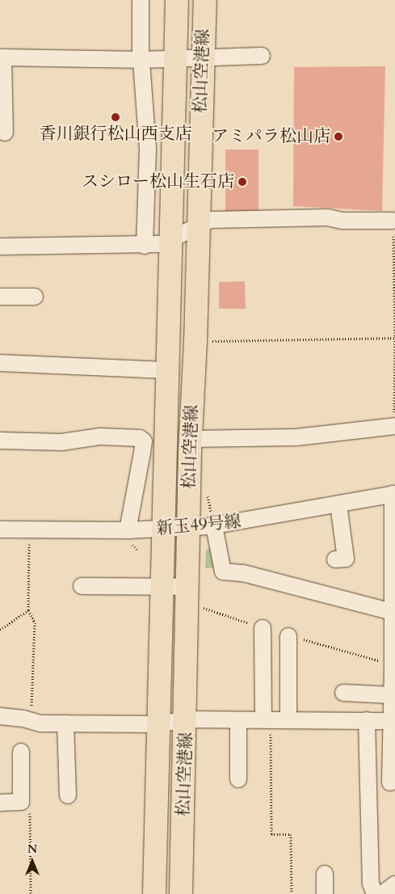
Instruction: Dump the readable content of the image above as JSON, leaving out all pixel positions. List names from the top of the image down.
{
  "streets": {
    "main road": ["松山空港線"],
    "street": ["新玉49号線"]
  },
  "crossings": [
    ["松山空港線", "新玉49号線"]
  ],
  "places": ["香川銀行松山西支店", "アミパラ松山店", "スシロー松山生石店"],
  "north": "top"
}
